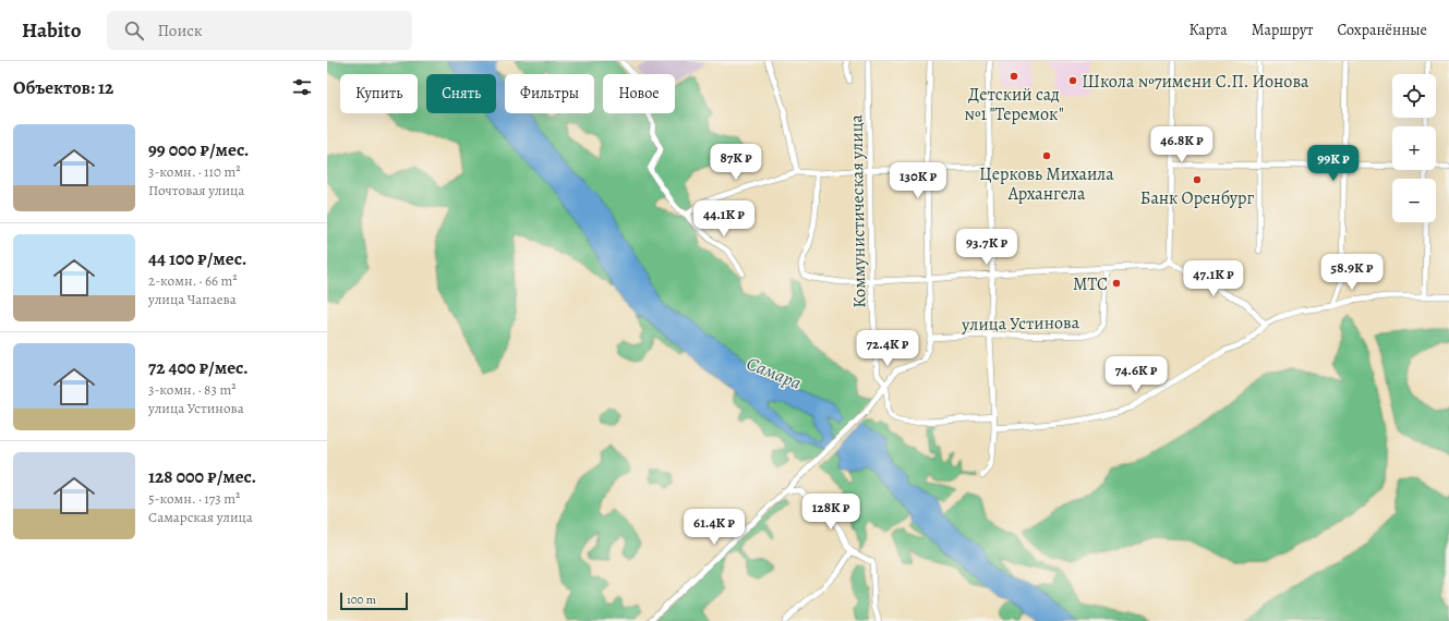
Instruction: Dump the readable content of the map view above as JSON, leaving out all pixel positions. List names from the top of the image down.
{
  "streets": {
    "street": ["Коммунистическая улица", "улица Устинова"]
  },
  "water": ["Самара"],
  "places": [
    "Детский сад №1 \"Теремок\"",
    "Школа №7имени С.П. Ионова",
    "Церковь Михаила Архангела",
    "Банк Оренбург",
    "МТС"
  ],
  "scale_bar": "100 m",
  "page": {
    "header": "Habito",
    "search": "Поиск",
    "nav": ["Карта", "Маршрут", "Сохранённые"],
    "heading": "Объектов: 12",
    "map_buttons": ["+", "−"],
    "chip": [
      "Купить",
      "Снять",
      "Фильтры",
      "Новое"
    ],
    "list": [
      {
        "name": "99 000 ₽/мес.",
        "note": "3-комн. · 110 m² · Почтовая улица"
      },
      {
        "name": "44 100 ₽/мес.",
        "note": "2-комн. · 66 m² · улица Чапаева"
      },
      {
        "name": "72 400 ₽/мес.",
        "note": "3-комн. · 83 m² · улица Устинова"
      },
      {
        "name": "128 000 ₽/мес.",
        "note": "5-комн. · 173 m² · Самарская улица"
      }
    ],
    "price": [
      "46.8K ₽",
      "87K ₽",
      "99K ₽",
      "130K ₽",
      "44.1K ₽",
      "93.7K ₽",
      "58.9K ₽",
      "47.1K ₽",
      "72.4K ₽",
      "74.6K ₽",
      "128K ₽",
      "61.4K ₽"
    ],
    "scale": "100 m"
  }
}
